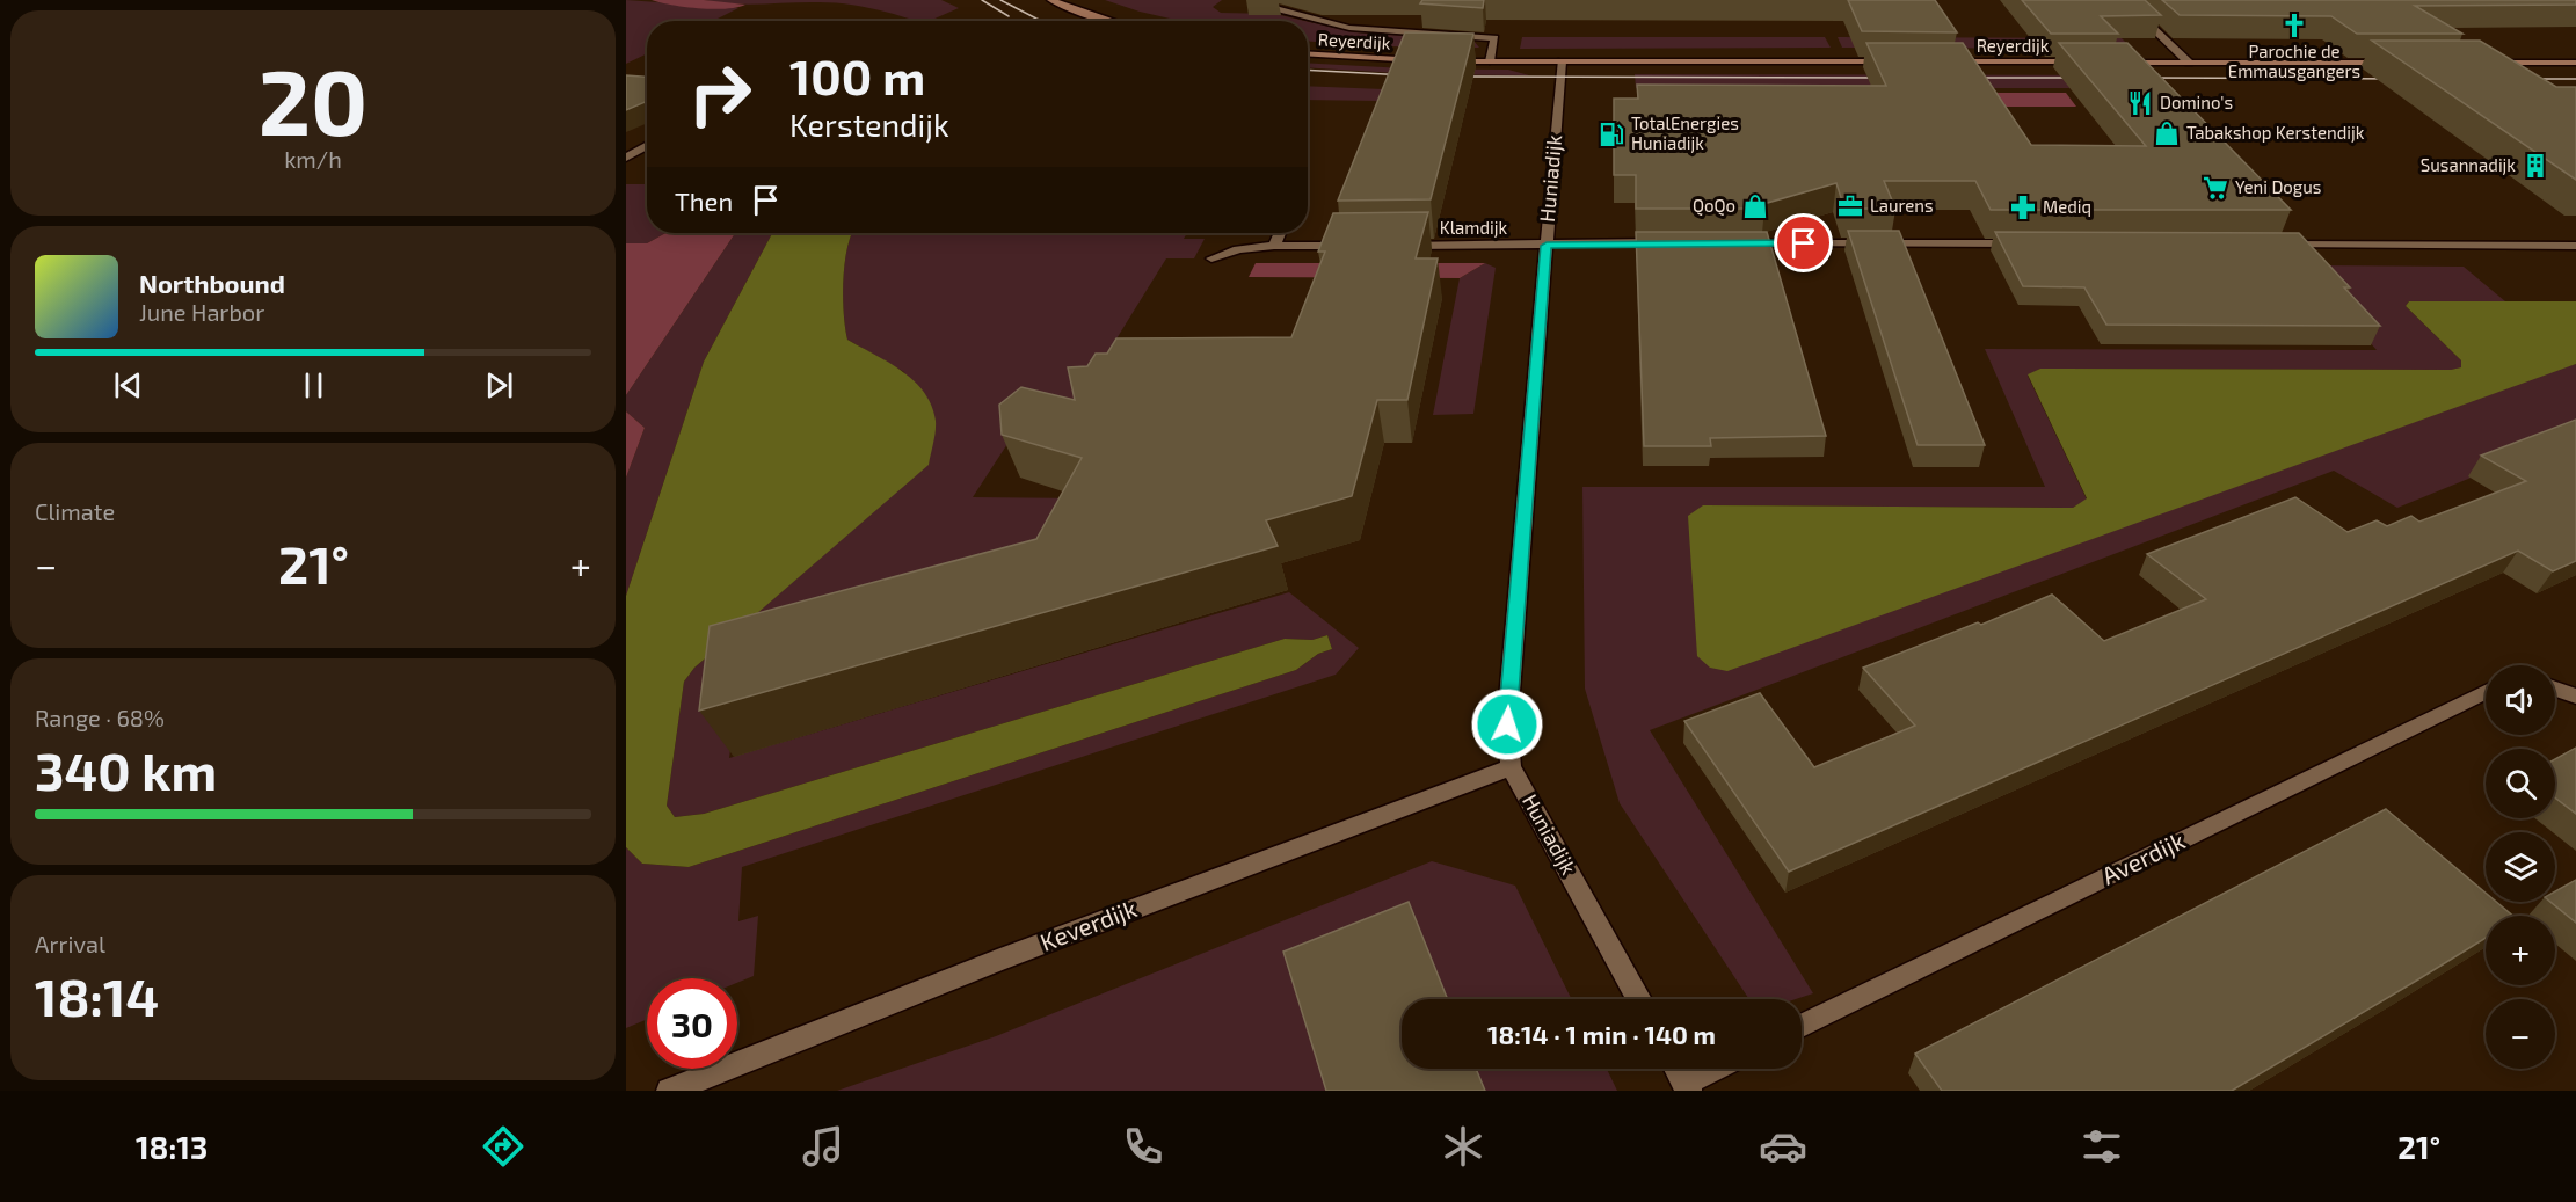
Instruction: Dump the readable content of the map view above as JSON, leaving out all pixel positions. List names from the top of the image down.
{
  "streets": {
    "street": [
      "Reyerdijk",
      "Huniadijk",
      "Klamdijk",
      "Averdijk",
      "Keverdijk"
    ]
  },
  "crossings": [
    ["Huniadijk", "Klamdijk"],
    ["Huniadijk", "Keverdijk"]
  ],
  "places": {
    "church": ["Parochie de Emmausgangers"],
    "restaurant": ["Domino's"],
    "shop": ["Tabakshop Kerstendijk", "QoQo"],
    "fuel station": ["TotalEnergies Huniadijk"],
    "building": ["Susannadijk"],
    "supermarket": ["Yeni Dogus"],
    "office": ["Laurens"],
    "pharmacy": ["Mediq"]
  },
  "page": {
    "tile": [
      ["20", "km/h"],
      "Climate",
      ["Range · 68%", "340 km"],
      ["Arrival", "18:14"]
    ],
    "turn": ["100 m", "Kerstendijk"],
    "then": "Then",
    "song": ["Northbound", "June Harbor"],
    "heat": ["−", "21°", "+"],
    "map_buttons": ["+", "−"],
    "limit": "30",
    "trip": "18:14 · 1 min · 140 m",
    "tabs": ["18:13", "21°"]
  }
}
